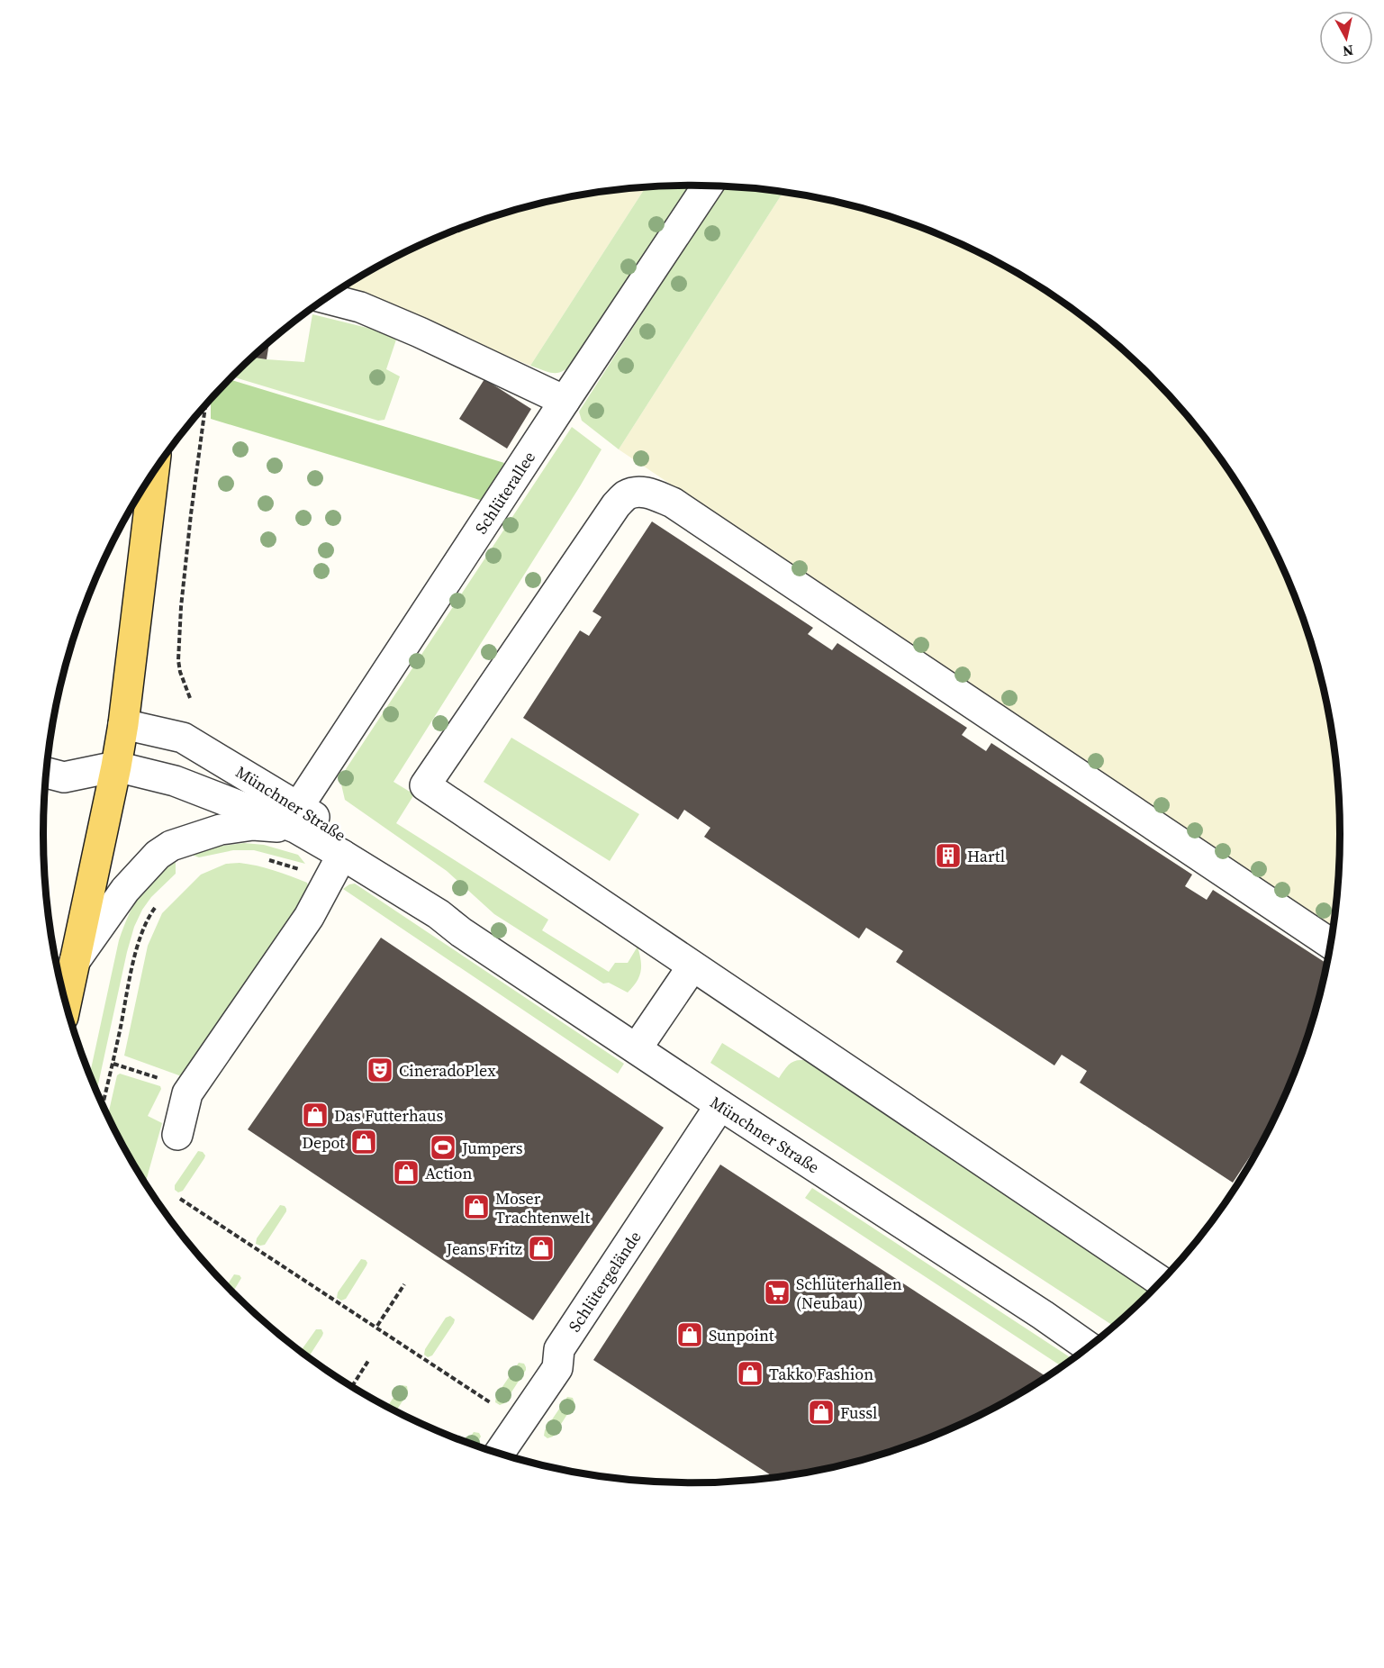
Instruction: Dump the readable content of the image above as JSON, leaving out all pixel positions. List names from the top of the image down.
{
  "streets": {
    "main road": ["Münchner Straße"],
    "street": ["Schlüterallee", "Schlütergelände"]
  },
  "crossings": [
    ["Schlüterallee", "Münchner Straße"],
    ["Münchner Straße", "Schlütergelände"]
  ],
  "places": {
    "building": ["Hartl"],
    "theatre": ["CineradoPlex"],
    "shop": [
      "Das Futterhaus",
      "Depot",
      "Action",
      "Moser Trachtenwelt",
      "Jeans Fritz",
      "Sunpoint",
      "Takko Fashion",
      "Fussl"
    ],
    "sports": ["Jumpers"],
    "supermarket": ["Schlüterhallen (Neubau)"]
  },
  "north": "bottom"
}
